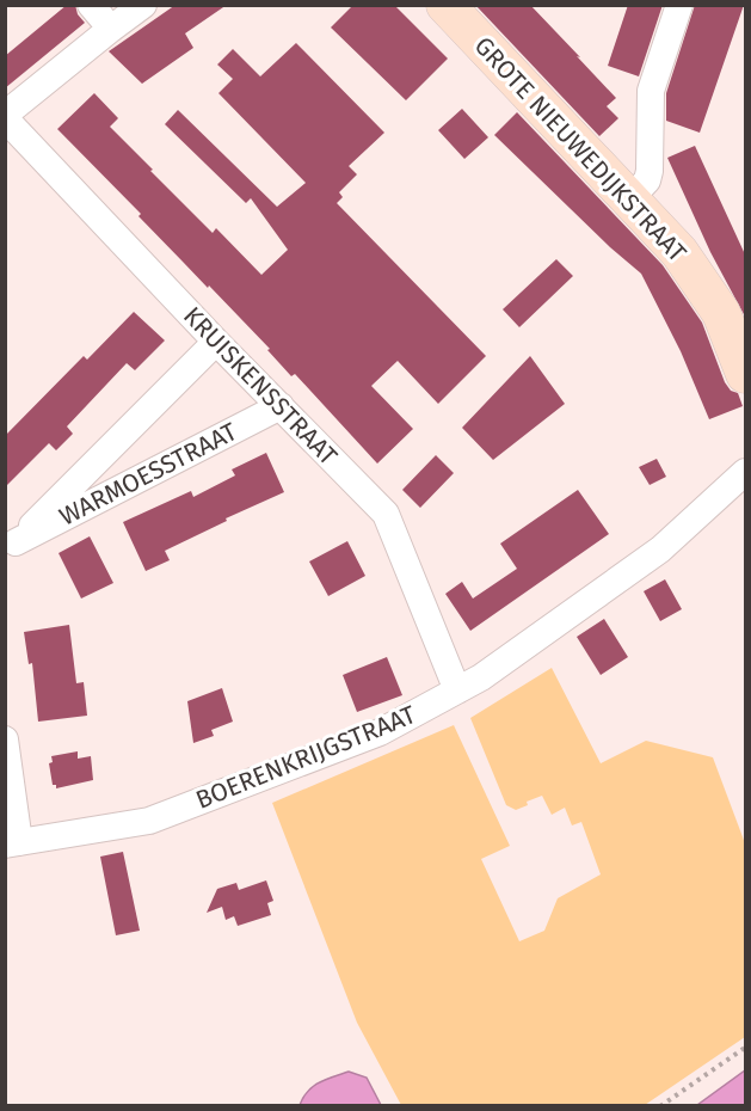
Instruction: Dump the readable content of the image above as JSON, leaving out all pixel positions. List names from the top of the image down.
{
  "streets": {
    "main road": ["GROTE NIEUWEDIJKSTRAAT"],
    "street": ["KRUISKENSSTRAAT", "WARMOESSTRAAT", "BOERENKRIJGSTRAAT"]
  },
  "crossings": [
    ["KRUISKENSSTRAAT", "WARMOESSTRAAT"],
    ["KRUISKENSSTRAAT", "BOERENKRIJGSTRAAT"]
  ]
}
